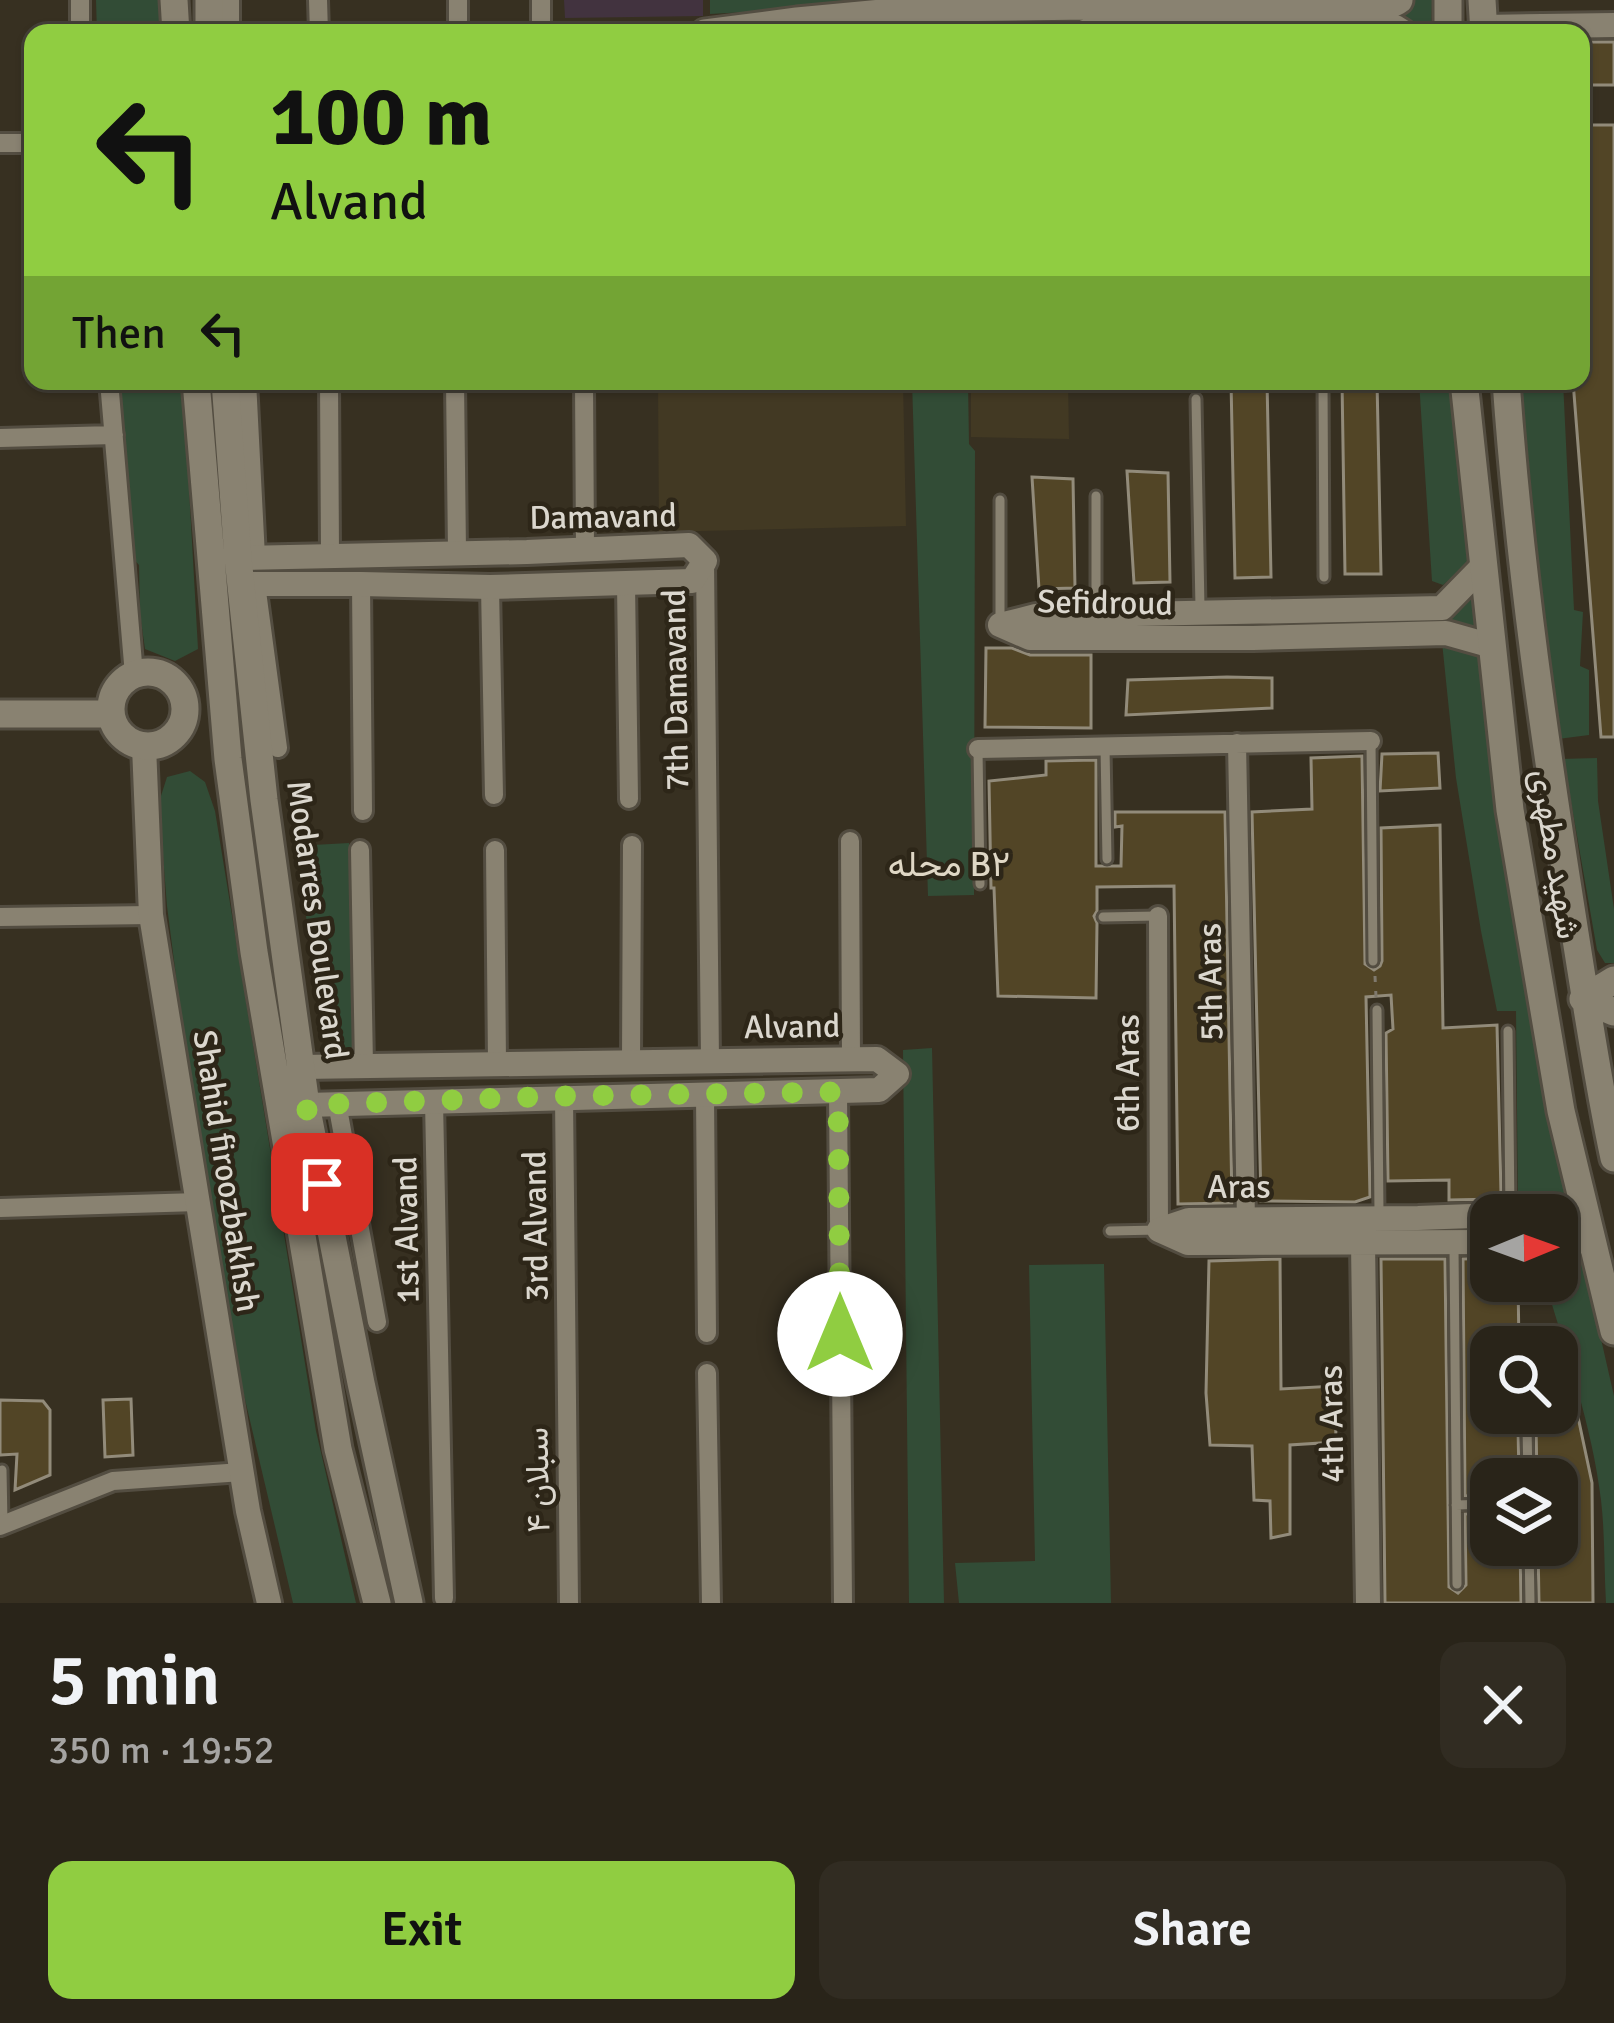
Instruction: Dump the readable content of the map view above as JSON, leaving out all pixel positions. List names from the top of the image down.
{
  "streets": {
    "main road": ["شهید مطهری", "Modarres Boulevard"],
    "street": [
      "Damavand",
      "Sefidroud",
      "7th Damavand",
      "5th Aras",
      "Alvand",
      "6th Aras",
      "Shahid firoozbakhsh",
      "Aras",
      "3rd Alvand",
      "1st Alvand",
      "4th Aras",
      "سبلان ۴"
    ]
  },
  "crossings": [
    ["Damavand", "7th Damavand"],
    ["Damavand", "Modarres Boulevard"],
    ["Sefidroud", "شهید مطهری"],
    ["7th Damavand", "Alvand"],
    ["شهید مطهری", "Aras"],
    ["Modarres Boulevard", "Alvand"],
    ["5th Aras", "Aras"],
    ["Alvand", "3rd Alvand"],
    ["Alvand", "1st Alvand"],
    ["6th Aras", "Aras"],
    ["Aras", "4th Aras"],
    ["3rd Alvand", "سبلان ۴"]
  ],
  "districts": ["محله B۲"],
  "north": "right",
  "page": {
    "turn": ["100 m", "Alvand"],
    "then": "Then",
    "heading": ["5 min", "350 m · 19:52"],
    "buttons": ["Exit", "Share"]
  }
}
